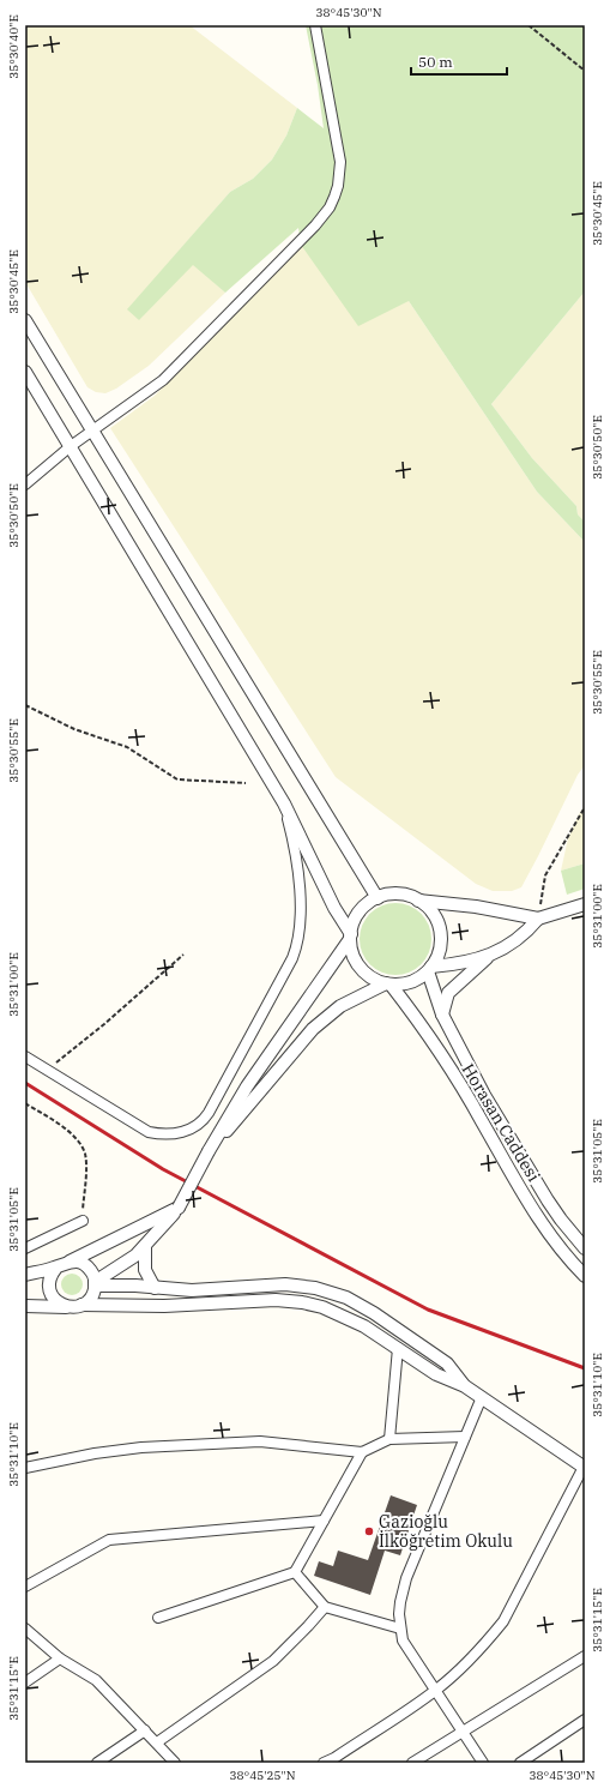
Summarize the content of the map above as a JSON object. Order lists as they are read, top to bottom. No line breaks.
{"streets":{"street":["Horasan Caddesi"]},"places":["Gazioğlu İlköğretim Okulu"],"scale_bar":"50 m","coordinates":["38°45'30\"N","35°30'40\"E","35°30'45\"E","35°30'50\"E","35°30'55\"E","35°31'00\"E","35°31'05\"E","35°31'10\"E","35°31'15\"E","38°45'25\"N"]}
